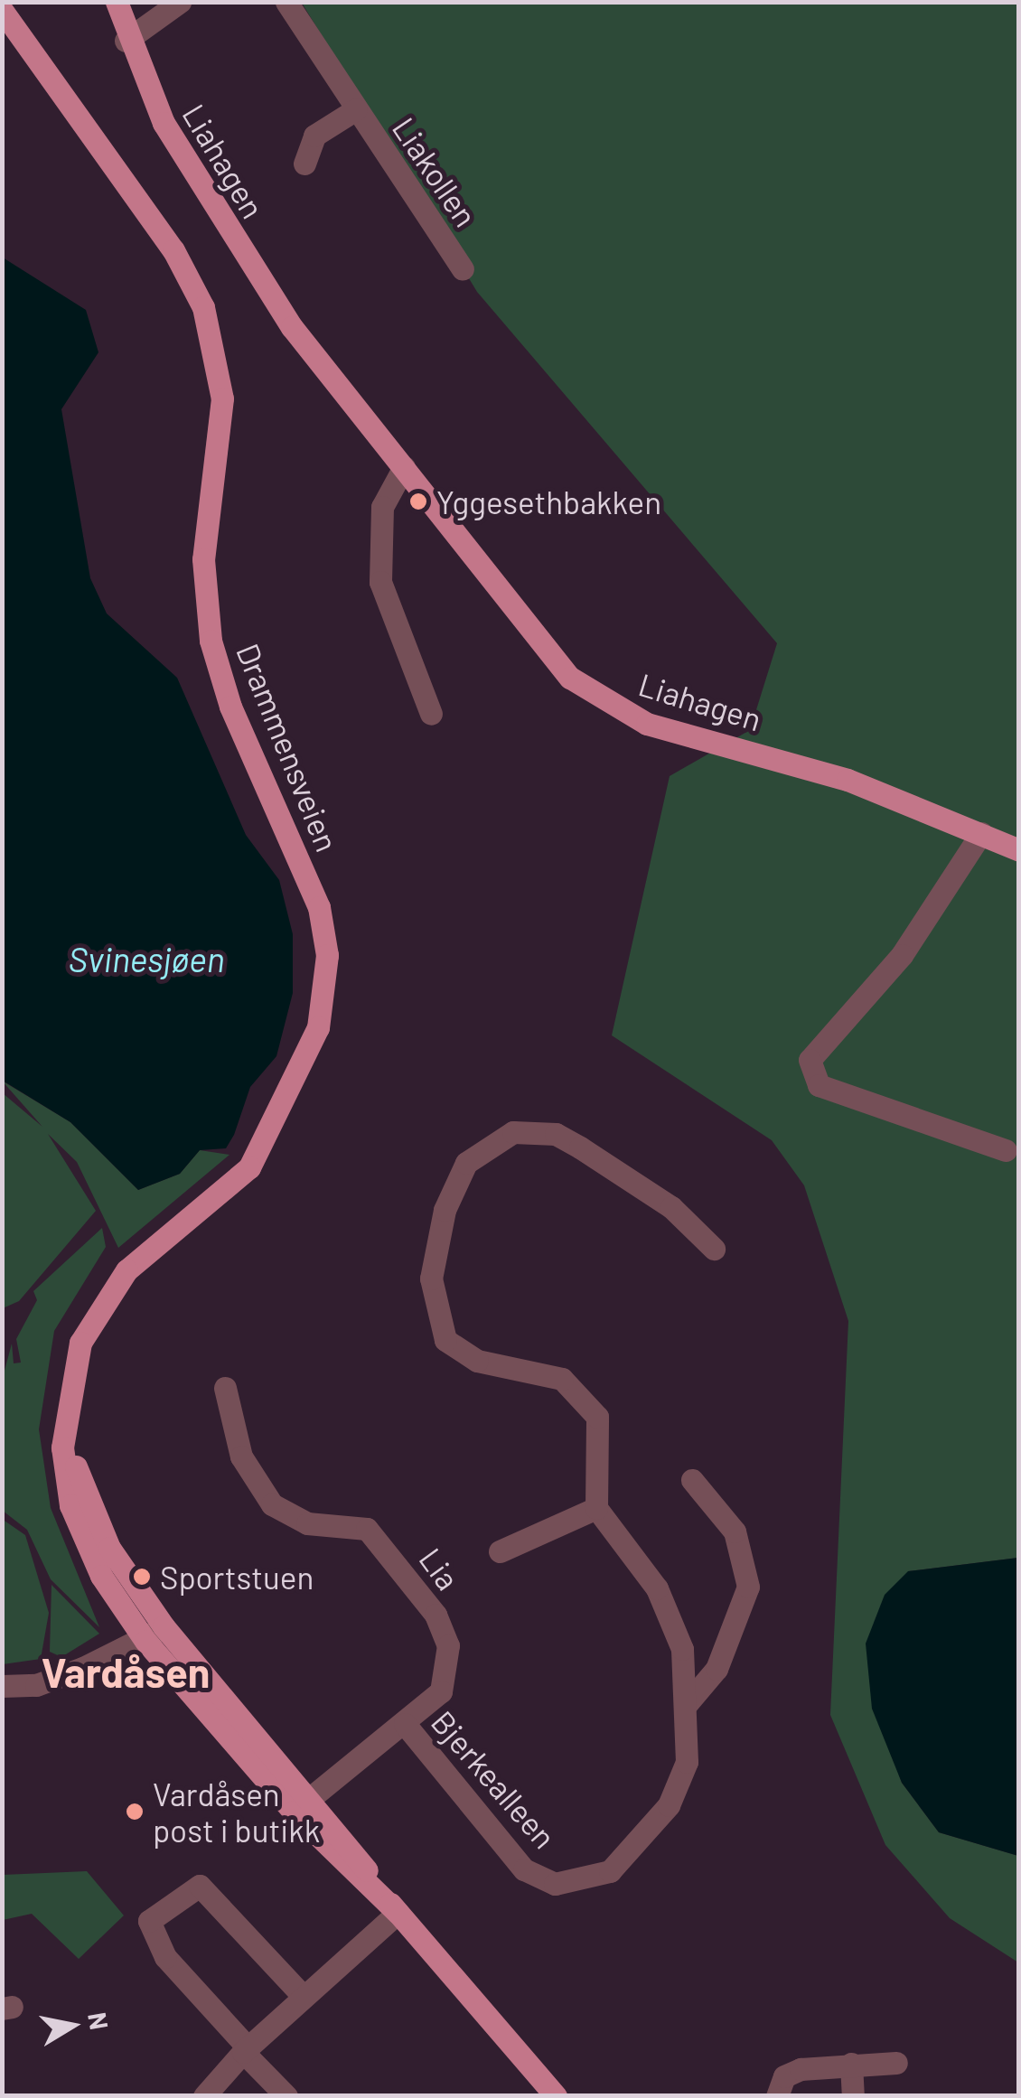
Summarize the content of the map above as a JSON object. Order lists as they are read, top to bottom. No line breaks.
{"streets":{"main road":["Liahagen","Drammensveien"],"street":["Liakollen","Lia","Bjerkealleen"]},"crossings":[["Drammensveien","Lia"],["Lia","Bjerkealleen"]],"districts":["Vardåsen"],"water":["Svinesjøen"],"places":["Yggesethbakken","Sportstuen","Vardåsen post i butikk"],"north":"right"}
